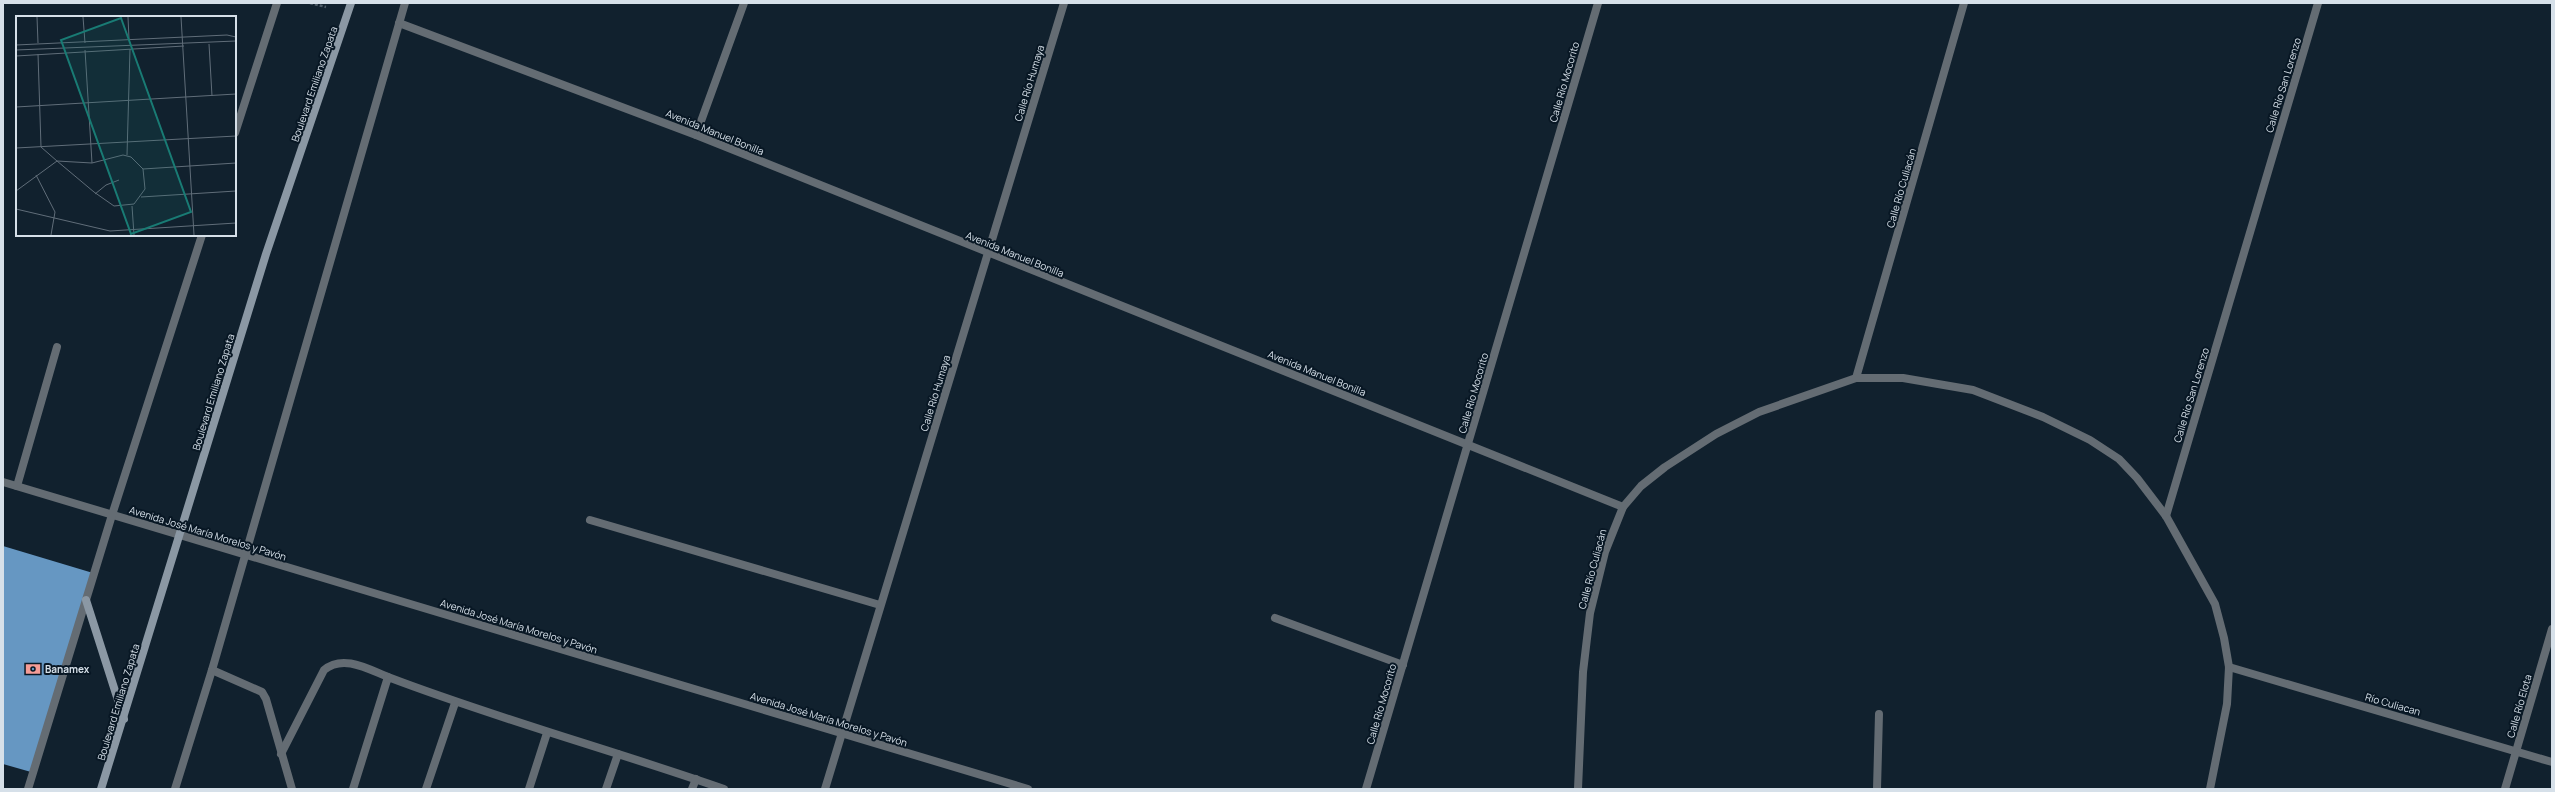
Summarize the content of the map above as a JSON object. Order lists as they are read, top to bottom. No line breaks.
{"streets":{"main road":["Boulevard Emiliano Zapata"],"street":["Calle Río Mocorito","Calle Río Humaya","Calle Río San Lorenzo","Avenida Manuel Bonilla","Calle Río Culiacán","Avenida José María Morelos y Pavón","Río Culiacan","Calle Río Elota"]},"crossings":[["Calle Río Mocorito","Avenida Manuel Bonilla"],["Calle Río Humaya","Avenida Manuel Bonilla"],["Calle Río Humaya","Avenida José María Morelos y Pavón"],["Boulevard Emiliano Zapata","Avenida José María Morelos y Pavón"],["Calle Río San Lorenzo","Calle Río Culiacán"],["Avenida Manuel Bonilla","Calle Río Culiacán"],["Río Culiacan","Calle Río Elota"]],"places":{"bank":["Banamex"]}}
